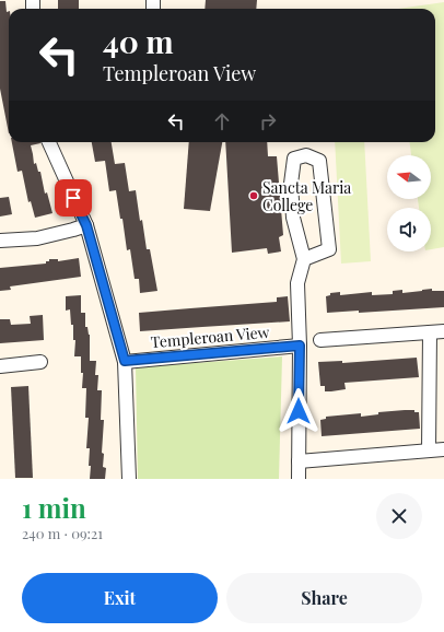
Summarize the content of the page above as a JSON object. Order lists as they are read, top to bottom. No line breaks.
{"streets":{"street":["Templeroan View"]},"places":["Sancta Maria College"],"north":"left","page":{"turn":["40 m","Templeroan View"],"heading":["1 min","240 m · 09:21"],"buttons":["Exit","Share"]}}
